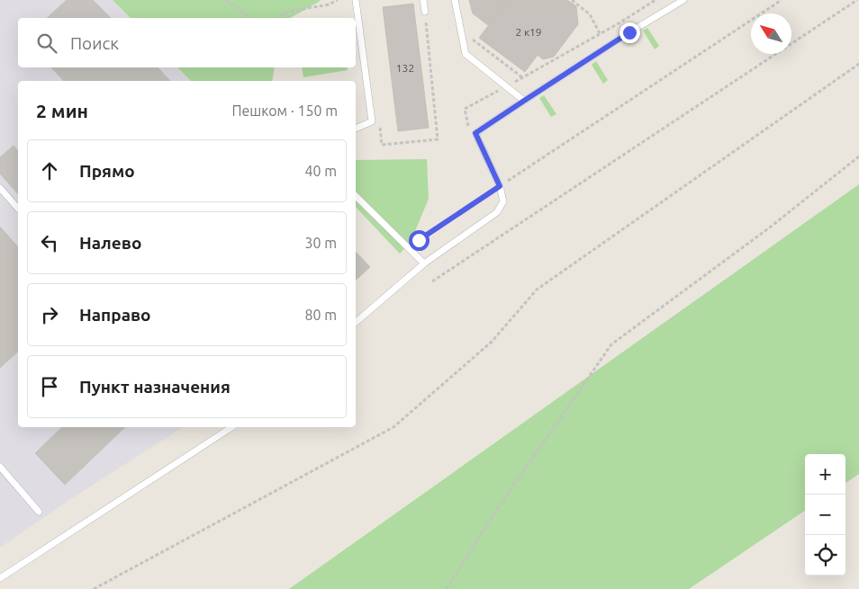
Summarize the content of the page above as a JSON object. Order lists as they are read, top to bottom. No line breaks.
{"house_numbers":["2 к19","132"],"north":"top left","page":{"search":"Поиск","heading":["2 мин","Пешком · 150 m"],"list":[["Прямо","40 m"],["Налево","30 m"],["Направо","80 m"],"Пункт назначения"],"map_buttons":["+","−"]}}
